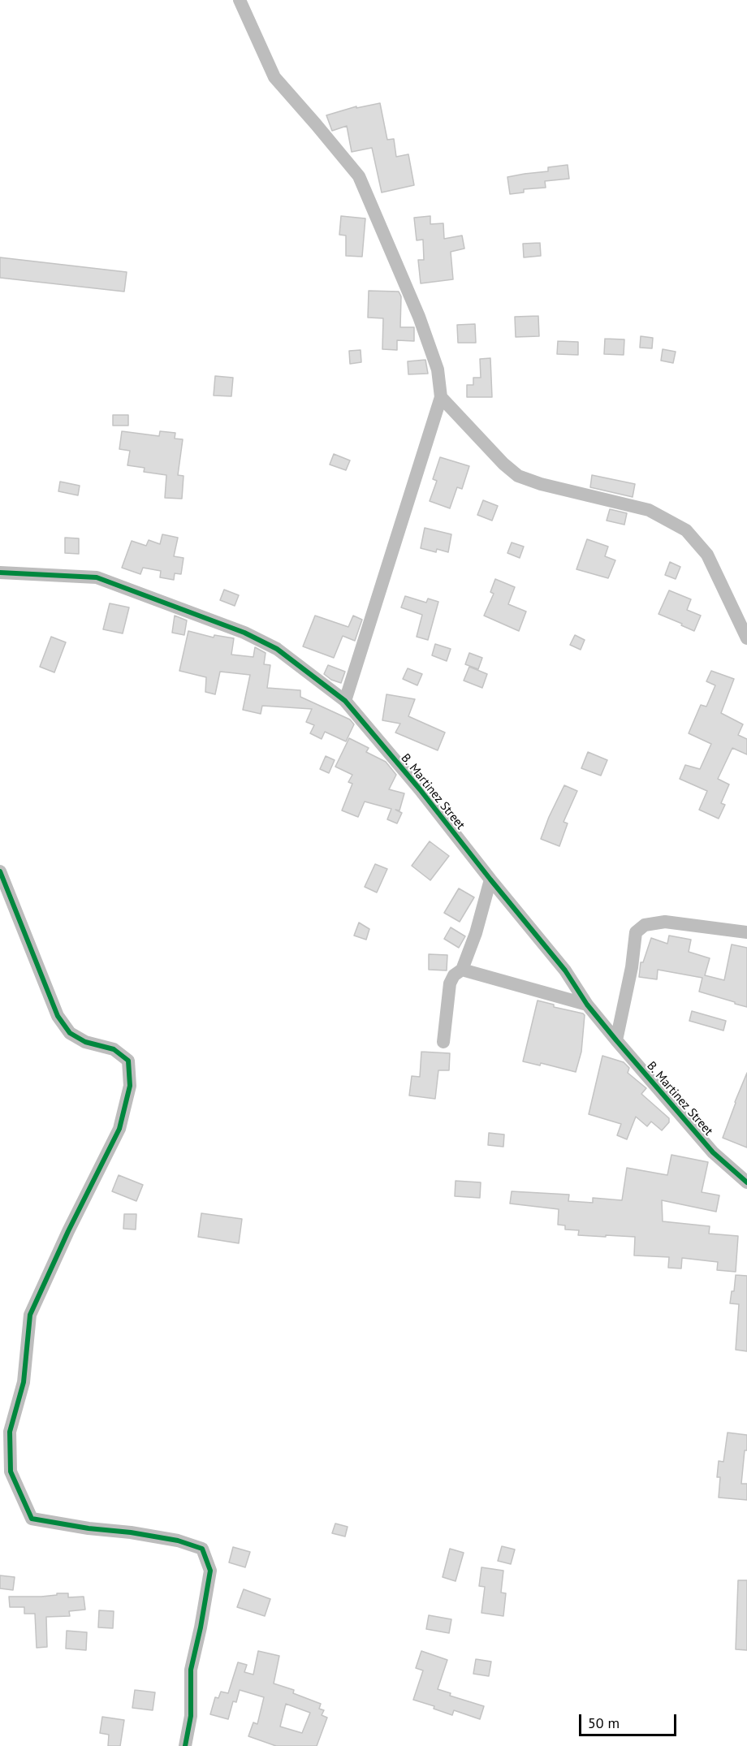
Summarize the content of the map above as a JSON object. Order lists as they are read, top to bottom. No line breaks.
{"streets":{"street":["B. Martinez Street"]},"scale_bar":"50 m"}
